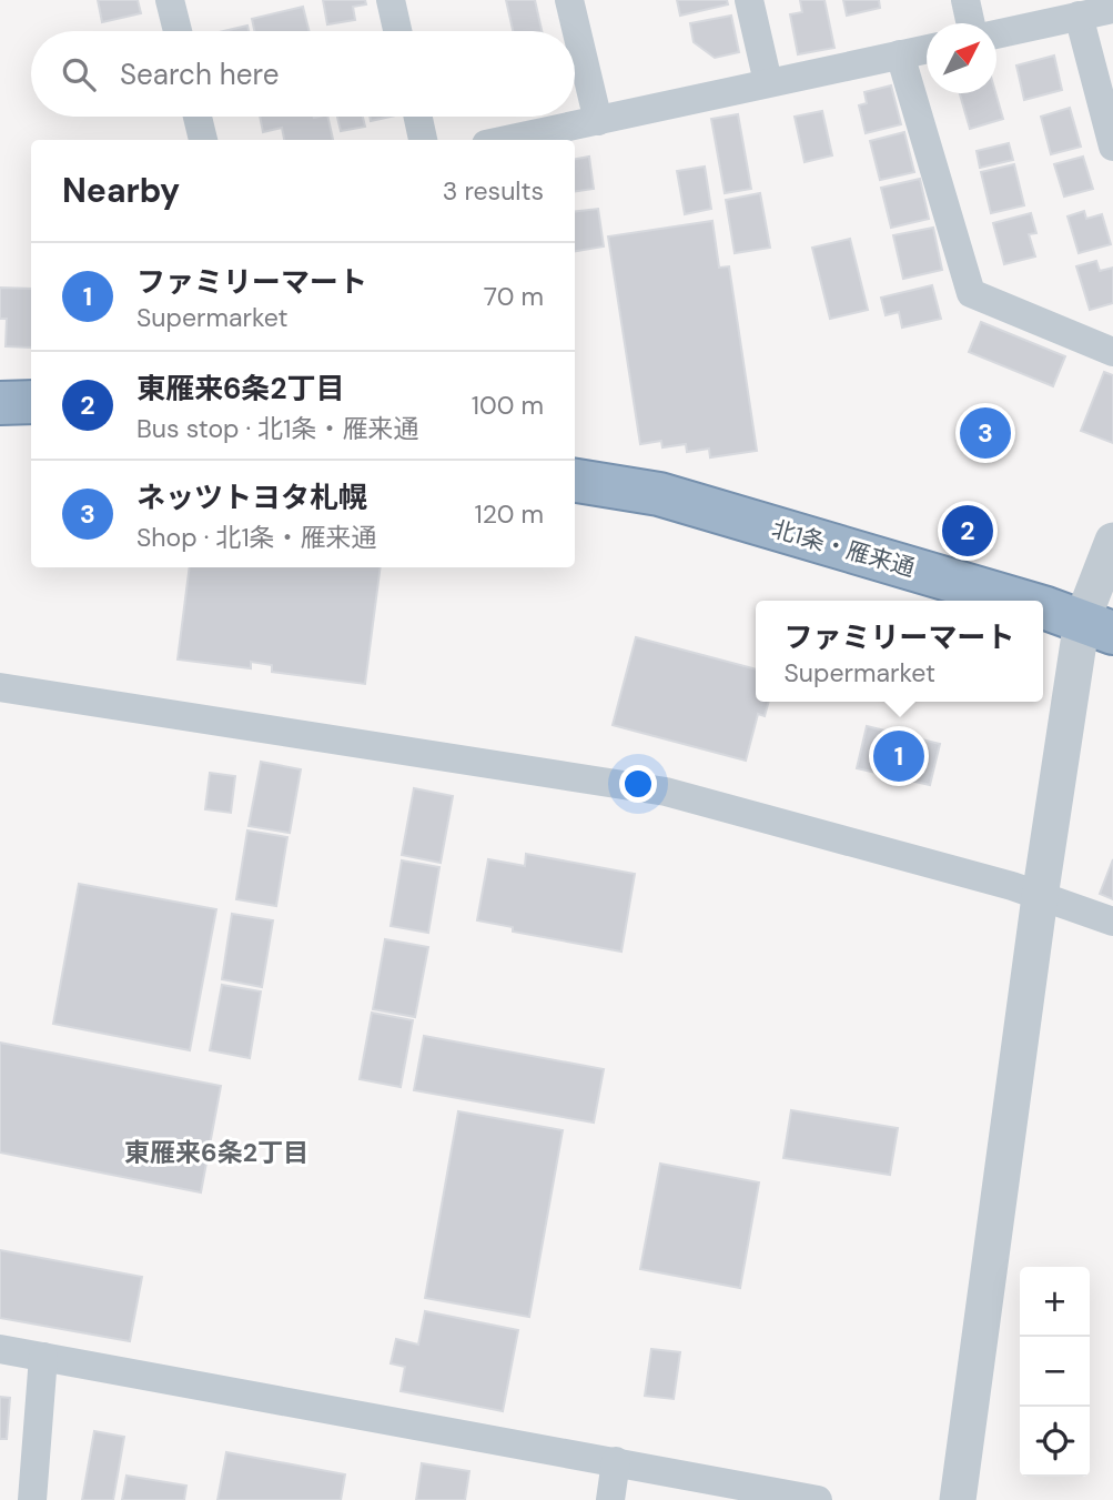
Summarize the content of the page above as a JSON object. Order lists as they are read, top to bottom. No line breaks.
{"streets":{"highway":["北1条・雁来通"]},"districts":["東雁来6条2丁目"],"north":"top right","page":{"search":"Search here","heading":["Nearby","3 results"],"list":[{"mark":"1","name":"ファミリーマート","note":"Supermarket","value":"70 m"},{"mark":"2","name":"東雁来6条2丁目","note":"Bus stop · 北1条・雁来通","value":"100 m"},{"mark":"3","name":"ネッツトヨタ札幌","note":"Shop · 北1条・雁来通","value":"120 m"}],"pins":["3","2","1"],"popup":["ファミリーマート","Supermarket"],"map_buttons":["+","−"]}}
